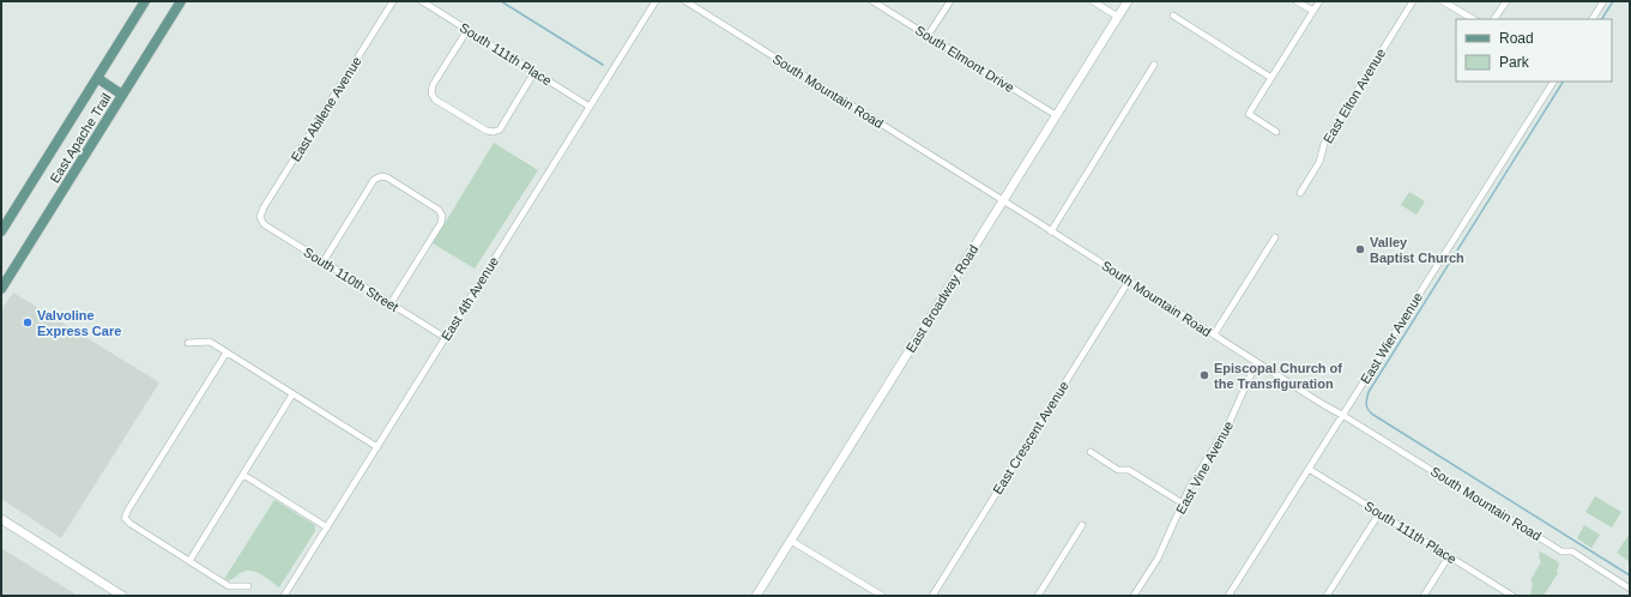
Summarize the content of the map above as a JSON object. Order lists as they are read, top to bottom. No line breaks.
{"streets":{"main road":["East Apache Trail","East Broadway Road"],"street":["South 111th Place","South Elmont Drive","South Mountain Road","East Elton Avenue","East Abilene Avenue","South 110th Street","East 4th Avenue","East Wier Avenue","East Crescent Avenue","East Vine Avenue"]},"crossings":[["South 111th Place","East 4th Avenue"],["South 111th Place","East Wier Avenue"],["South Elmont Drive","East Broadway Road"],["South Mountain Road","East Broadway Road"],["South Mountain Road","East Wier Avenue"],["South Mountain Road","East Crescent Avenue"],["South Mountain Road","East Vine Avenue"],["East Abilene Avenue","South 110th Street"],["South 110th Street","East 4th Avenue"]],"places":["Valley Baptist Church","Valvoline Express Care","Episcopal Church of the Transfiguration"],"legend":["Road","Park"]}
